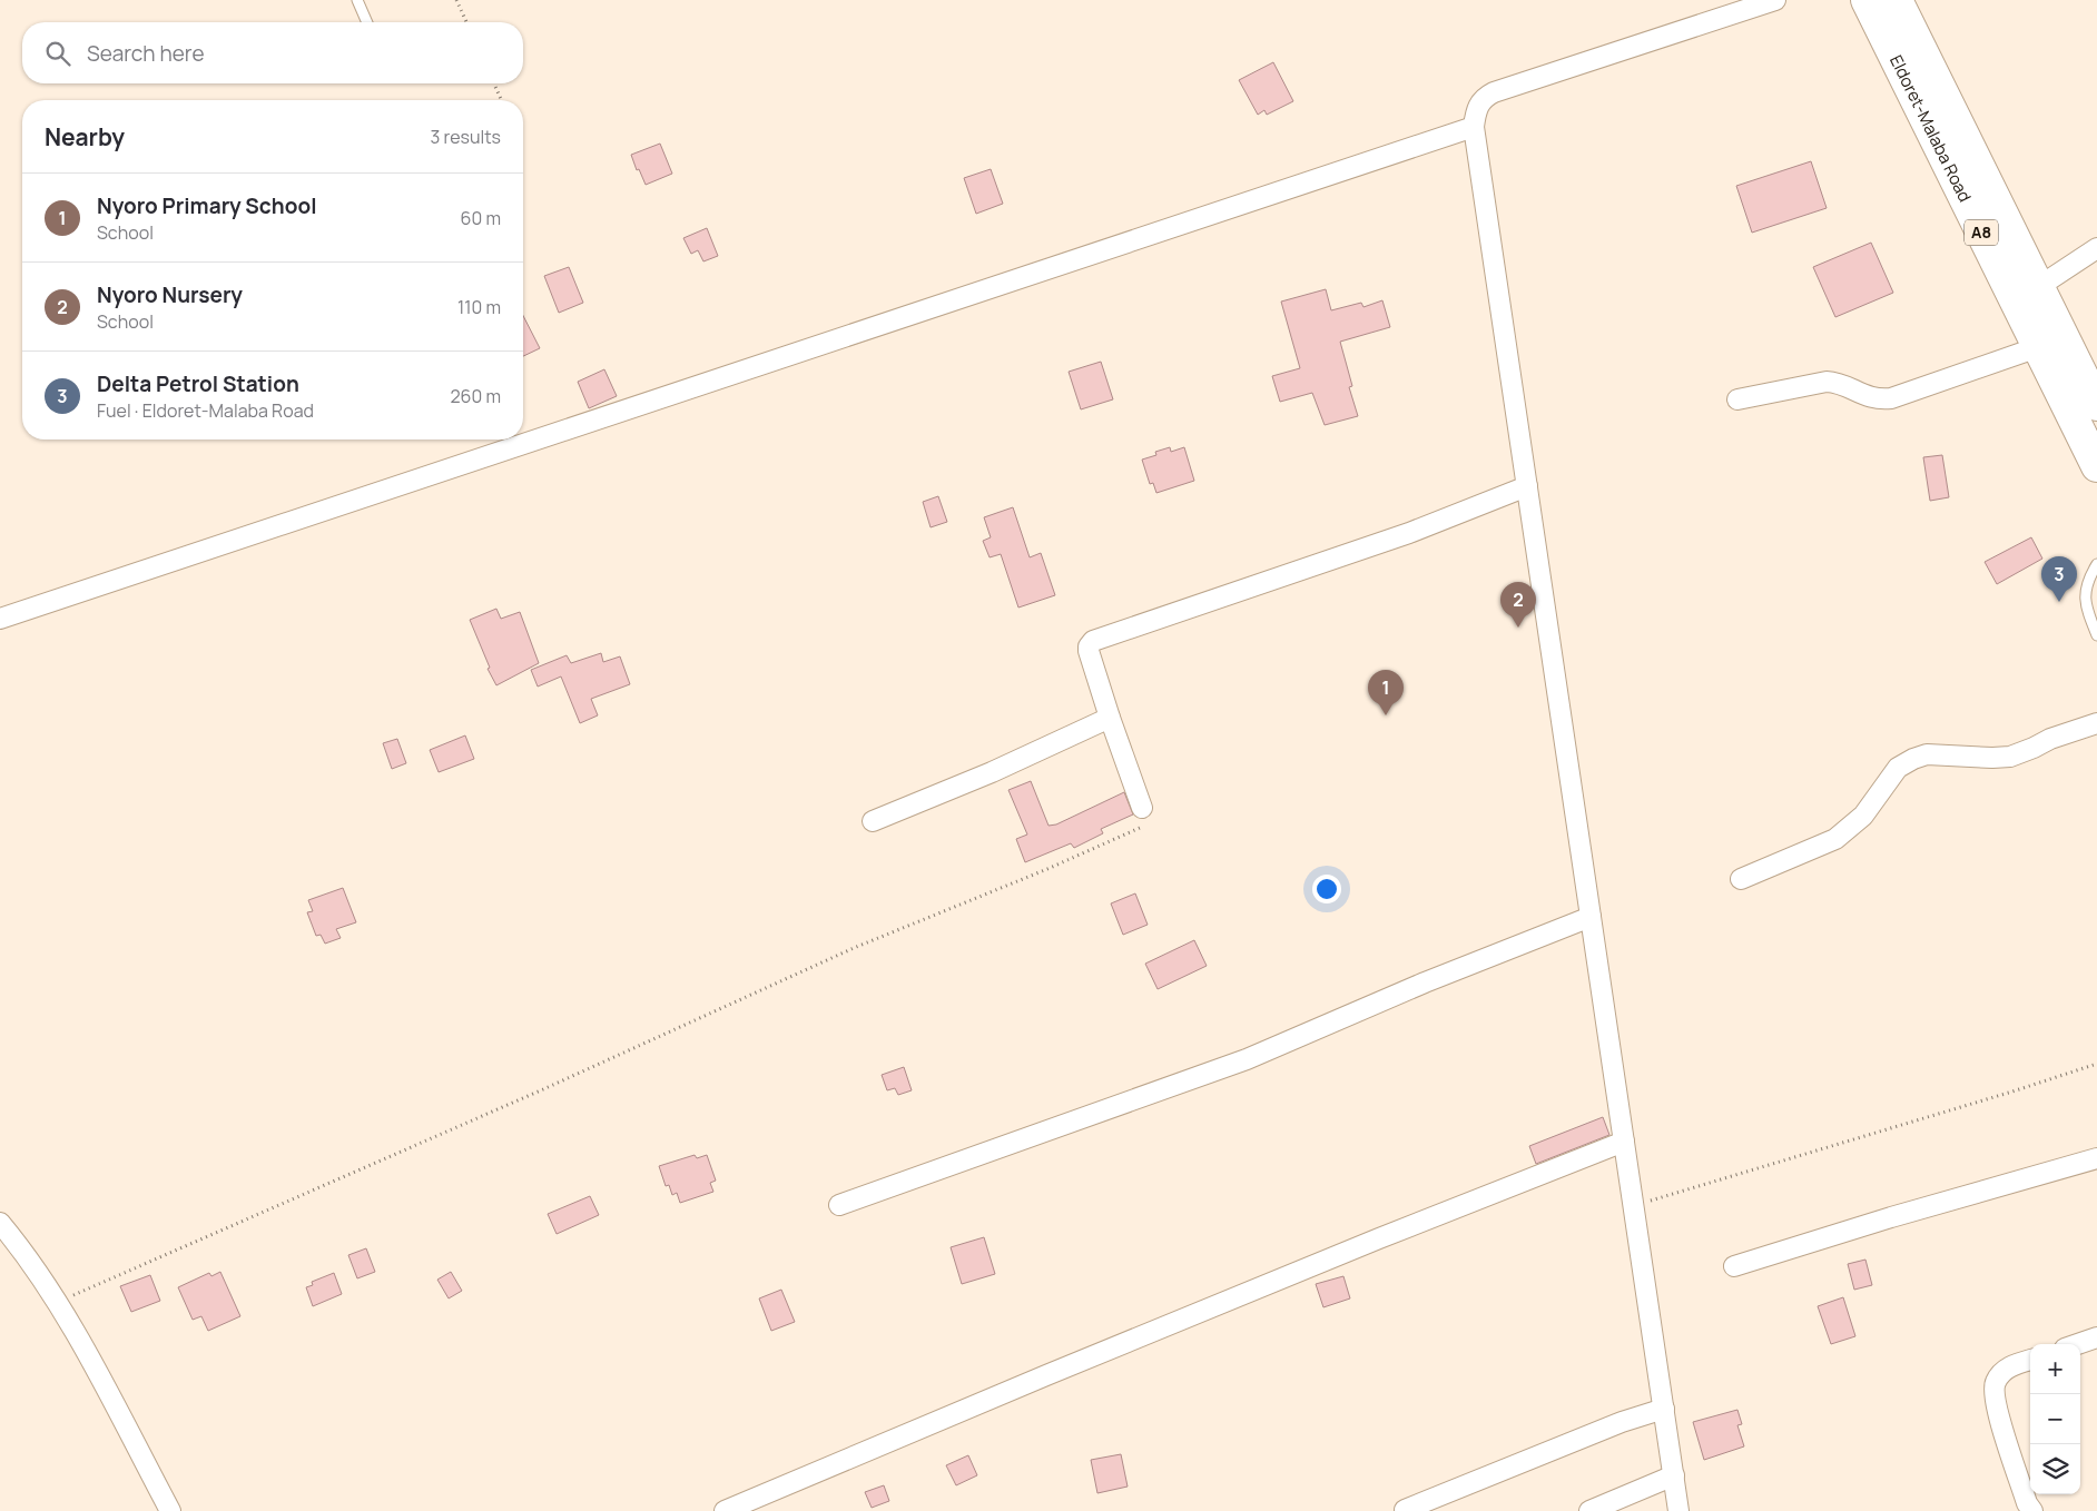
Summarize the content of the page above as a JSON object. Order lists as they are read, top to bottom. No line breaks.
{"streets":{"highway":["Eldoret-Malaba Road","A8"]},"page":{"search":"Search here","heading":["Nearby","3 results"],"list":[{"mark":"1","name":"Nyoro Primary School","note":"School","value":"60 m"},{"mark":"2","name":"Nyoro Nursery","note":"School","value":"110 m"},{"mark":"3","name":"Delta Petrol Station","note":"Fuel · Eldoret-Malaba Road","value":"260 m"}],"pins":["3","2","1"],"map_buttons":["+","−"]}}
